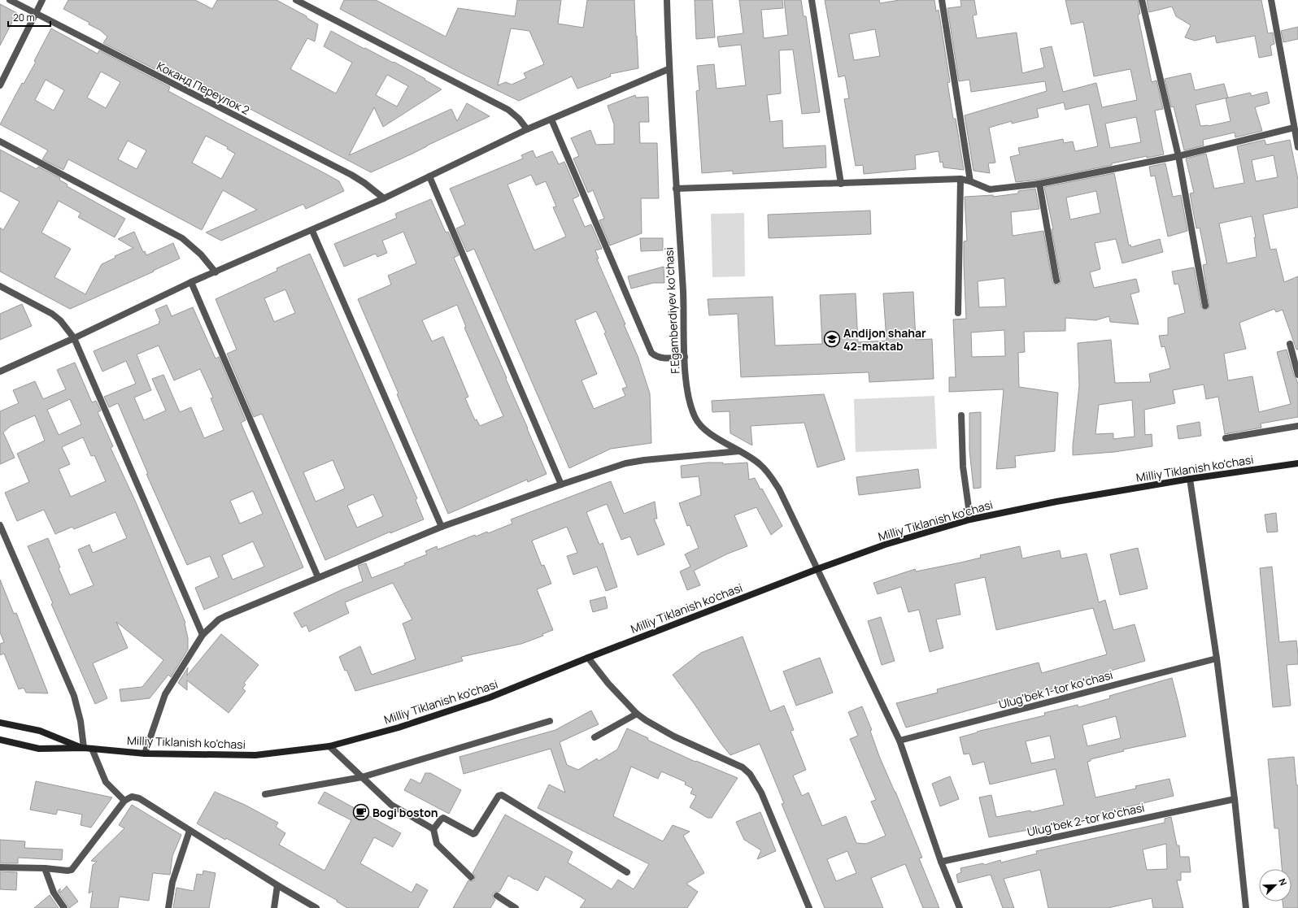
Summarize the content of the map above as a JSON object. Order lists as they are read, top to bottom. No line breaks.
{"streets":{"main road":["Milliy Tiklanish ko'chasi"],"street":["Коканд Πереулок 2","F.Egamberdiyev kо‘chasi","Ulug‘bek 1-tor koʻchasi","Ulug‘bek 2-tor koʻchasi"]},"crossings":[["F.Egamberdiyev kо‘chasi","Milliy Tiklanish ko'chasi"],["F.Egamberdiyev kо‘chasi","Ulug‘bek 1-tor koʻchasi"],["F.Egamberdiyev kо‘chasi","Ulug‘bek 2-tor koʻchasi"]],"places":{"school or university":["Andijon shahar 42-maktab"],"cafe":["Bogi boston"]},"scale_bar":"20 m","north":"top right"}
